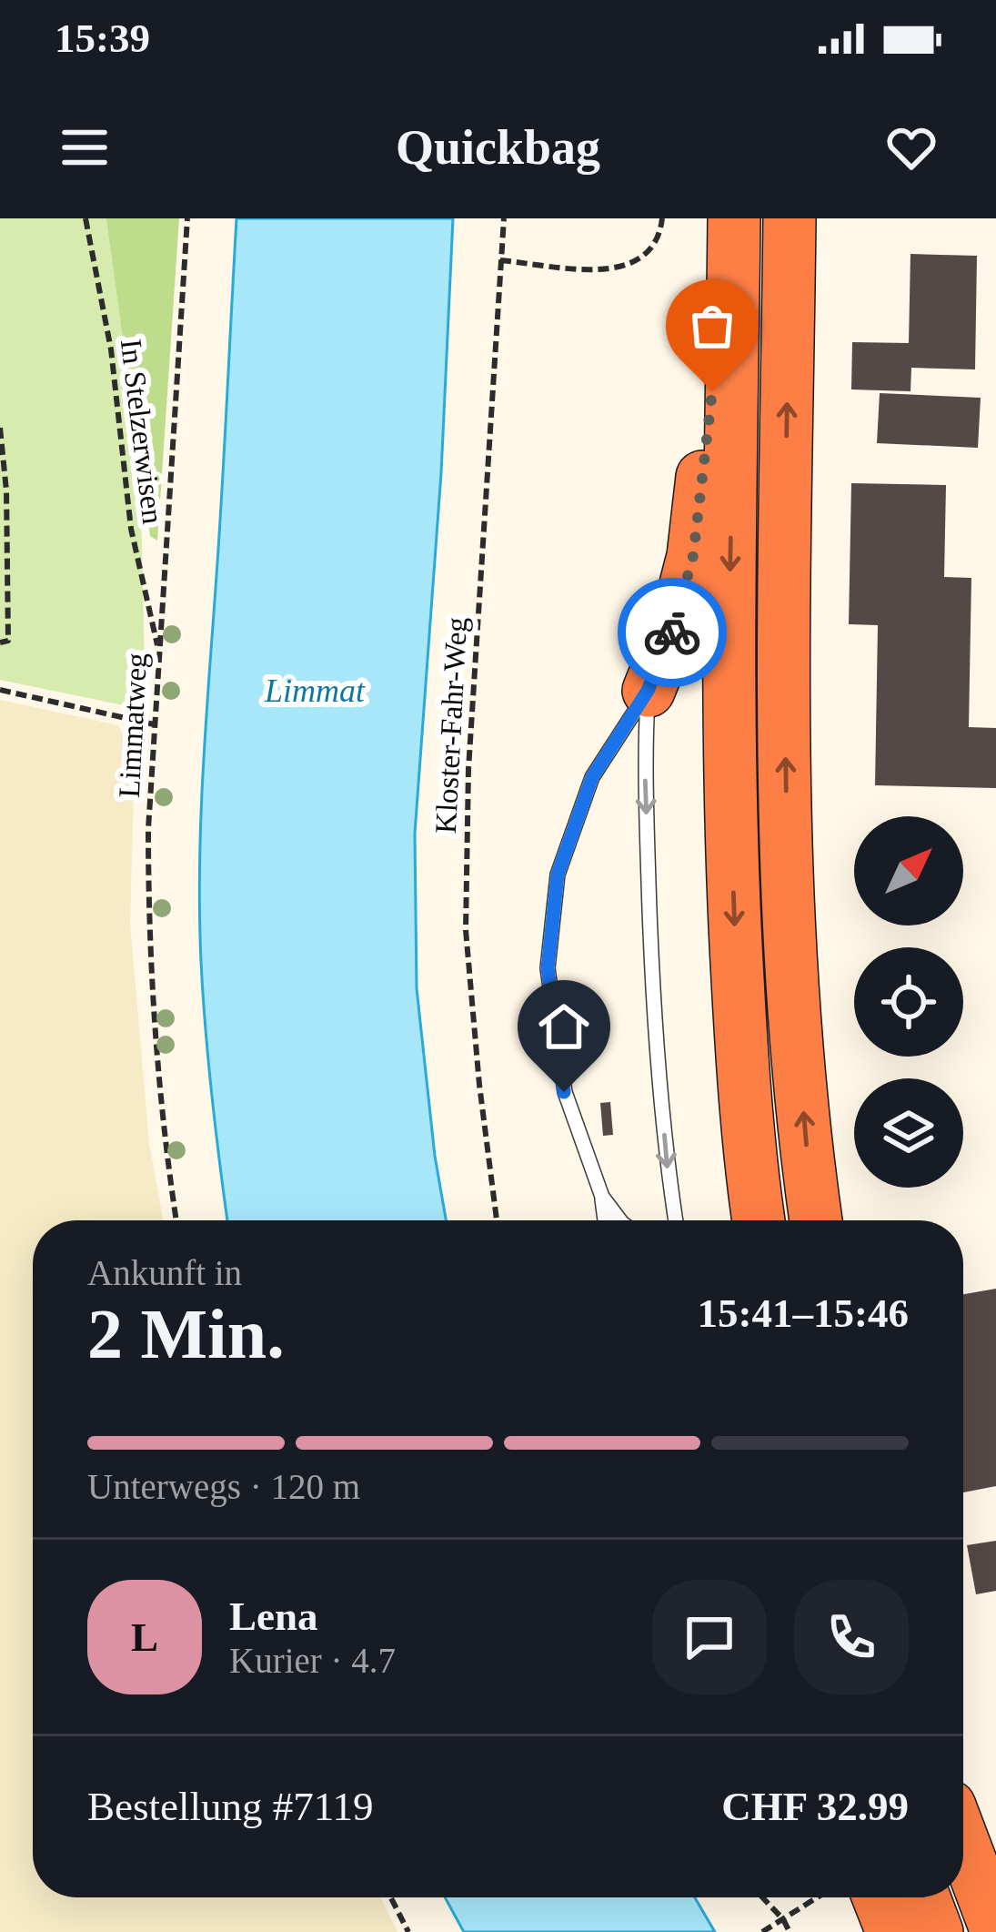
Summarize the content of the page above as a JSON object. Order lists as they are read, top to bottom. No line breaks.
{"streets":{"path":["In Stelzerwisen","Limmatweg","Kloster-Fahr-Weg"]},"crossings":[["In Stelzerwisen","Limmatweg"]],"water":["Limmat"],"north":"top right","page":{"status":"15:39","header":"Quickbag","heading":["2 Min.","Ankunft in","15:41–15:46"],"panel":["Lena","Kurier · 4.7","Bestellung #7119","CHF 32.99"],"bar":"Unterwegs · 120 m","round":"L"}}
